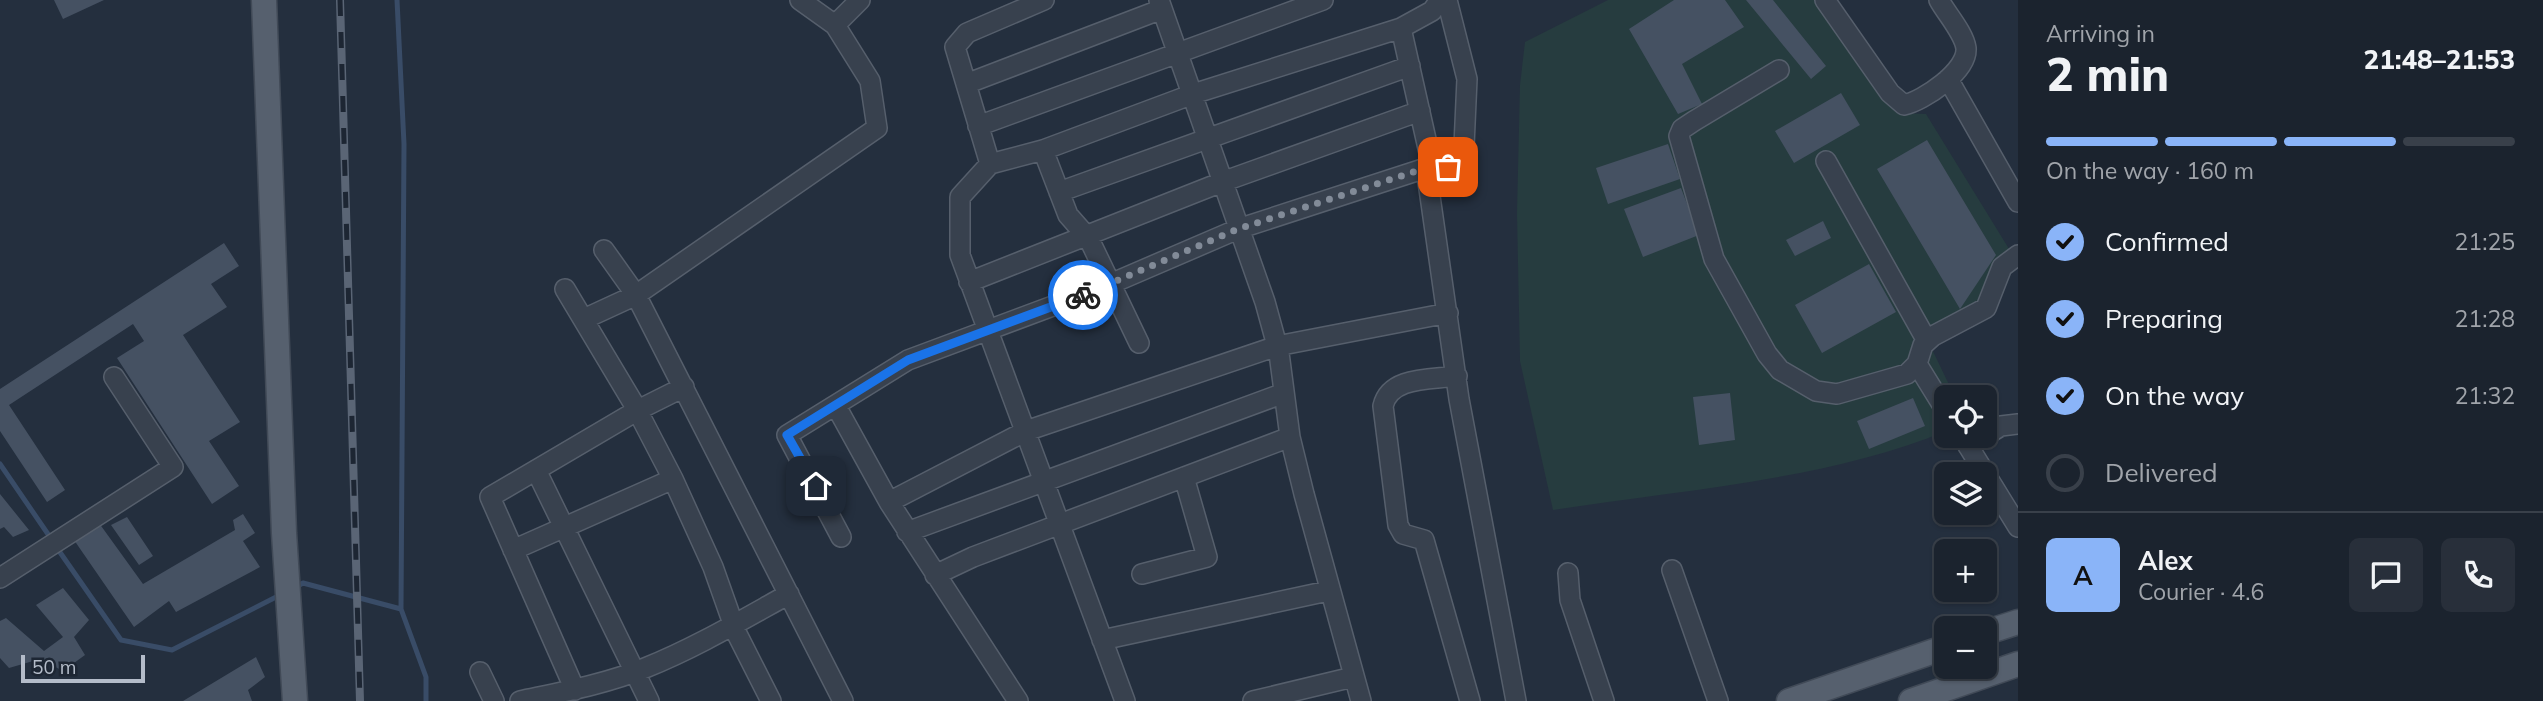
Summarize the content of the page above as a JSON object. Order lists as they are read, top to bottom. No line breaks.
{"scale_bar":"50 m","page":{"heading":["2 min","Arriving in","21:48–21:53"],"panel":["Alex","Courier · 4.6"],"bar":"On the way · 160 m","list":[["Confirmed","21:25"],["Preparing","21:28"],["On the way","21:32"],"Delivered"],"map_buttons":["+","−"],"round":"A","scale":"50 m"}}
